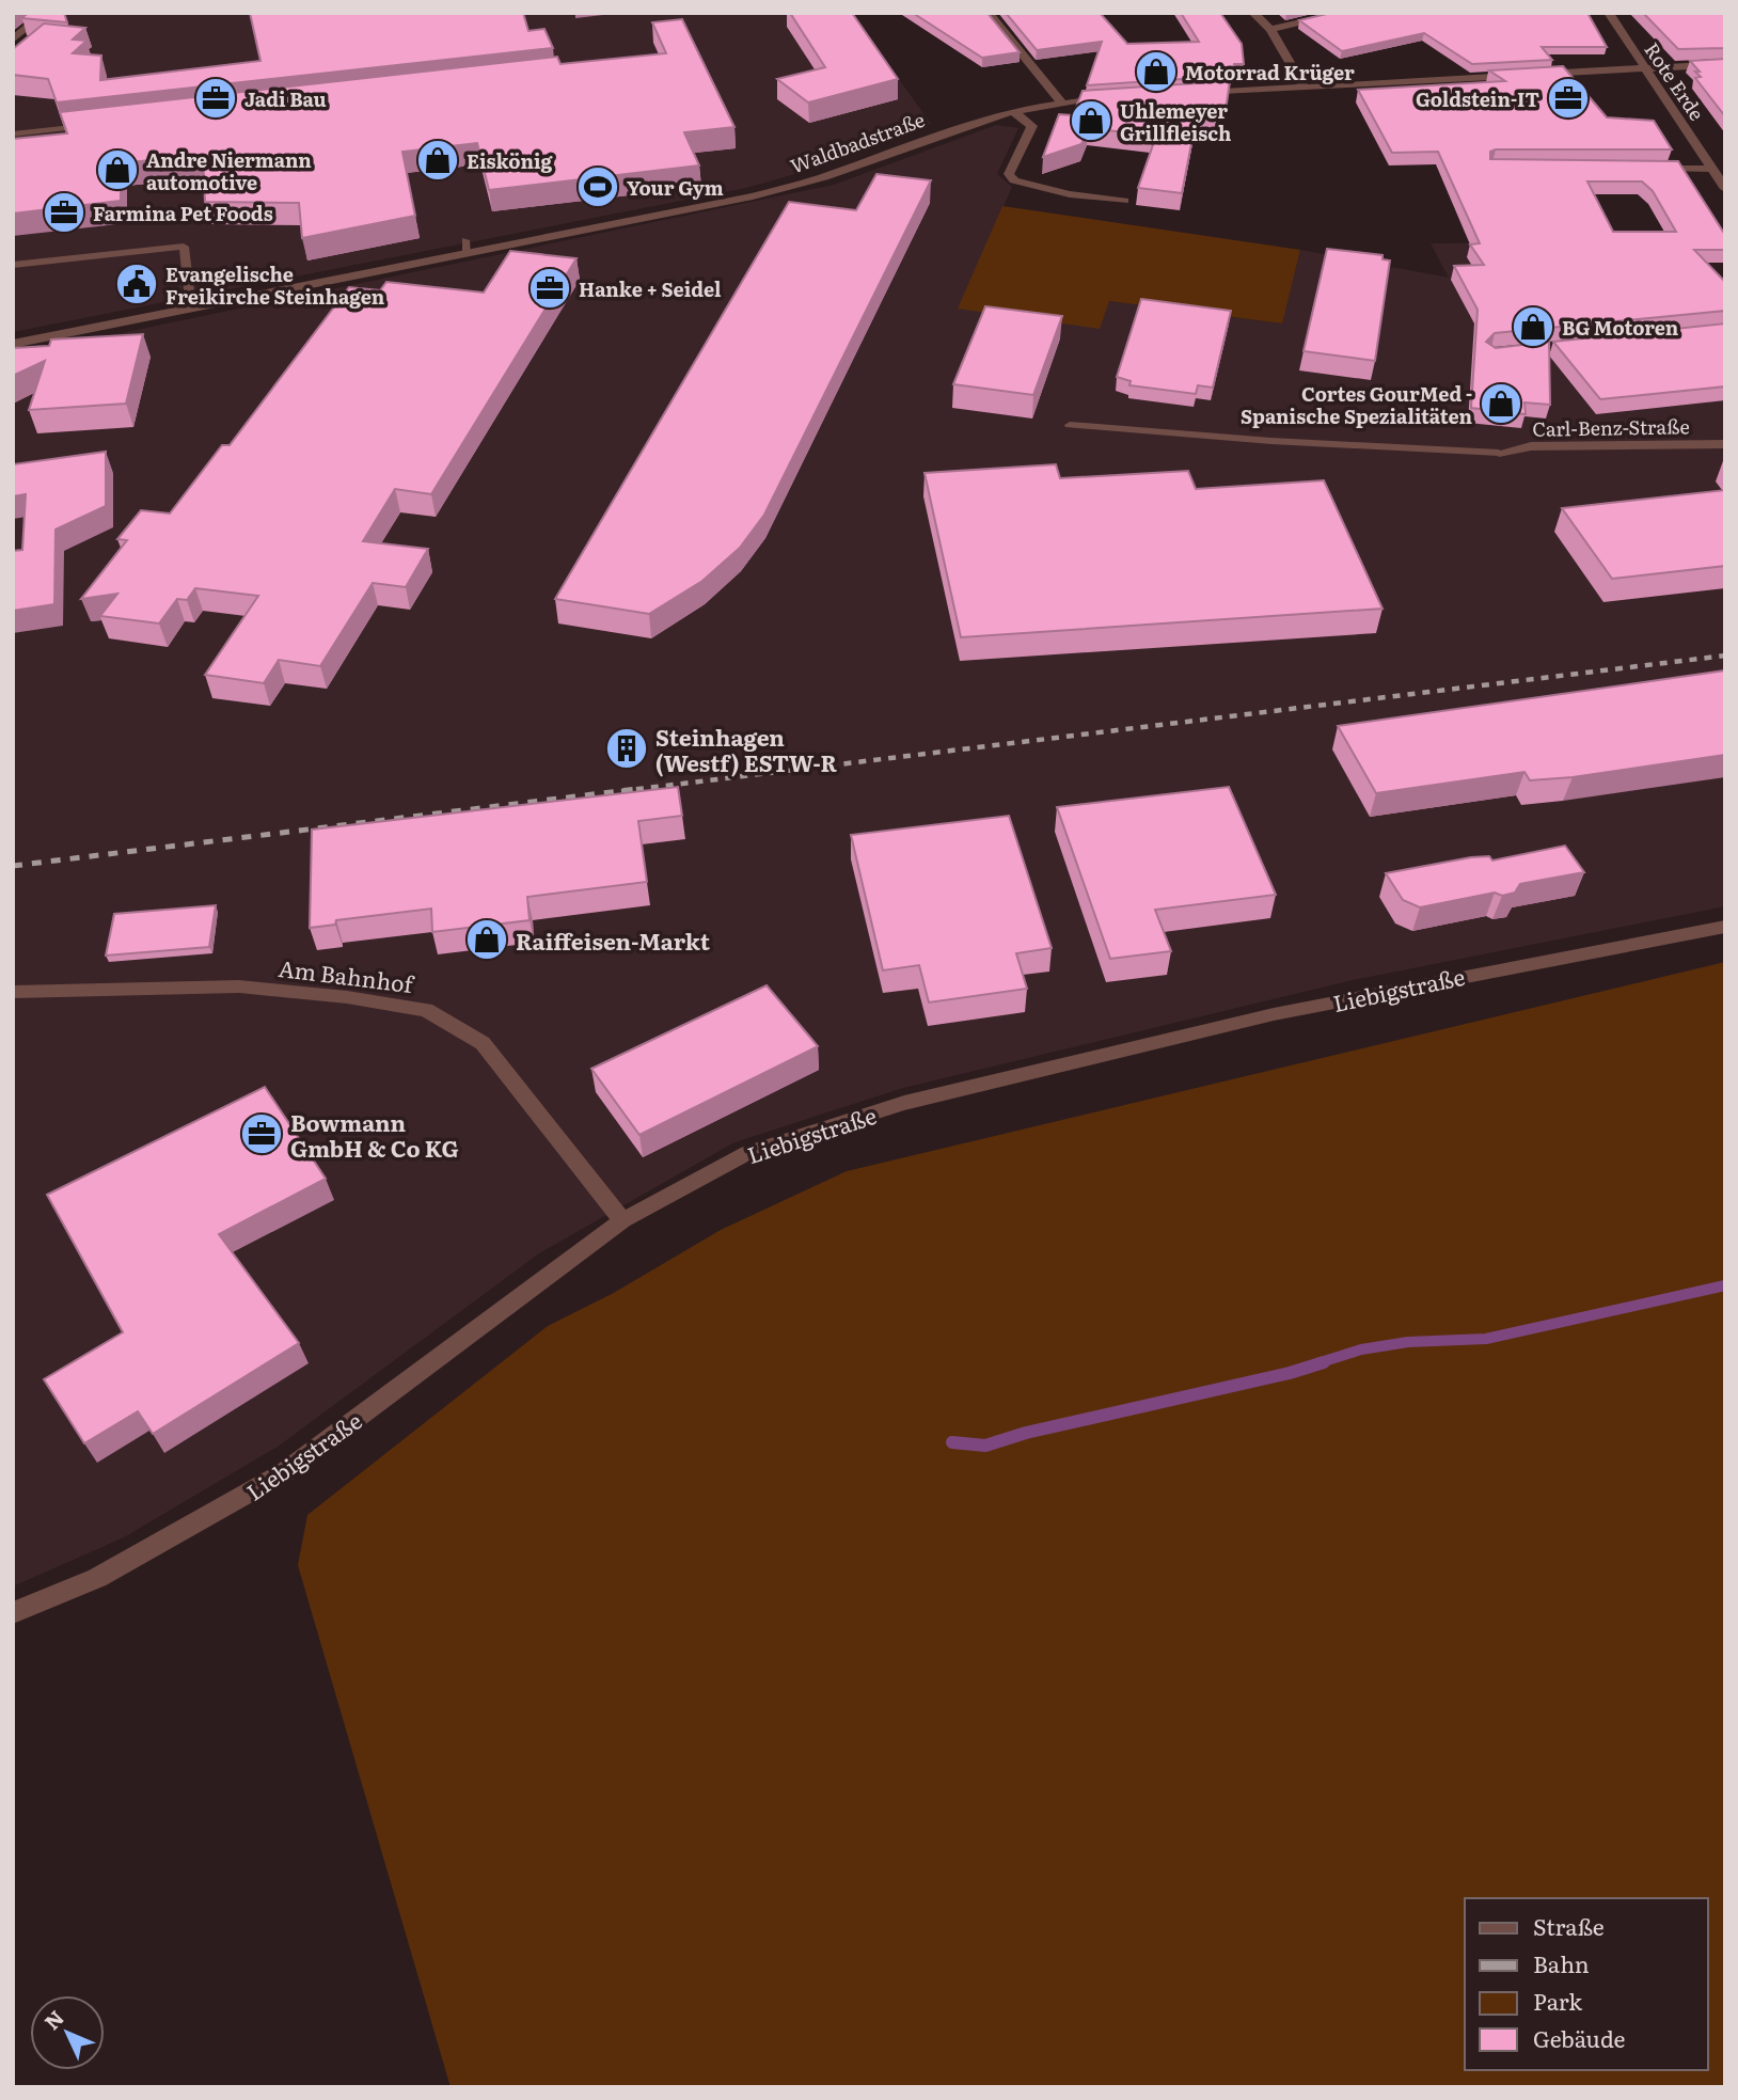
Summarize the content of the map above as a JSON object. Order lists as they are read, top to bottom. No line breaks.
{"streets":{"street":["Rote Erde","Waldbadstraße","Carl-Benz-Straße","Am Bahnhof","Liebigstraße"]},"crossings":[["Am Bahnhof","Liebigstraße"]],"places":{"shop":["Motorrad Krüger","Uhlemeyer Grillfleisch","Eiskönig","Andre Niermann automotive","BG Motoren","Cortes GourMed - Spanische Spezialitäten","Raiffeisen-Markt"],"office":["Jadi Bau","Goldstein-IT","Farmina Pet Foods","Hanke + Seidel","Bowmann GmbH & Co KG"],"sports":["Your Gym"],"public building":["Evangelische Freikirche Steinhagen"],"building":["Steinhagen (Westf) ESTW-R"]},"legend":["Straße","Bahn","Park","Gebäude"],"north":"top left"}
